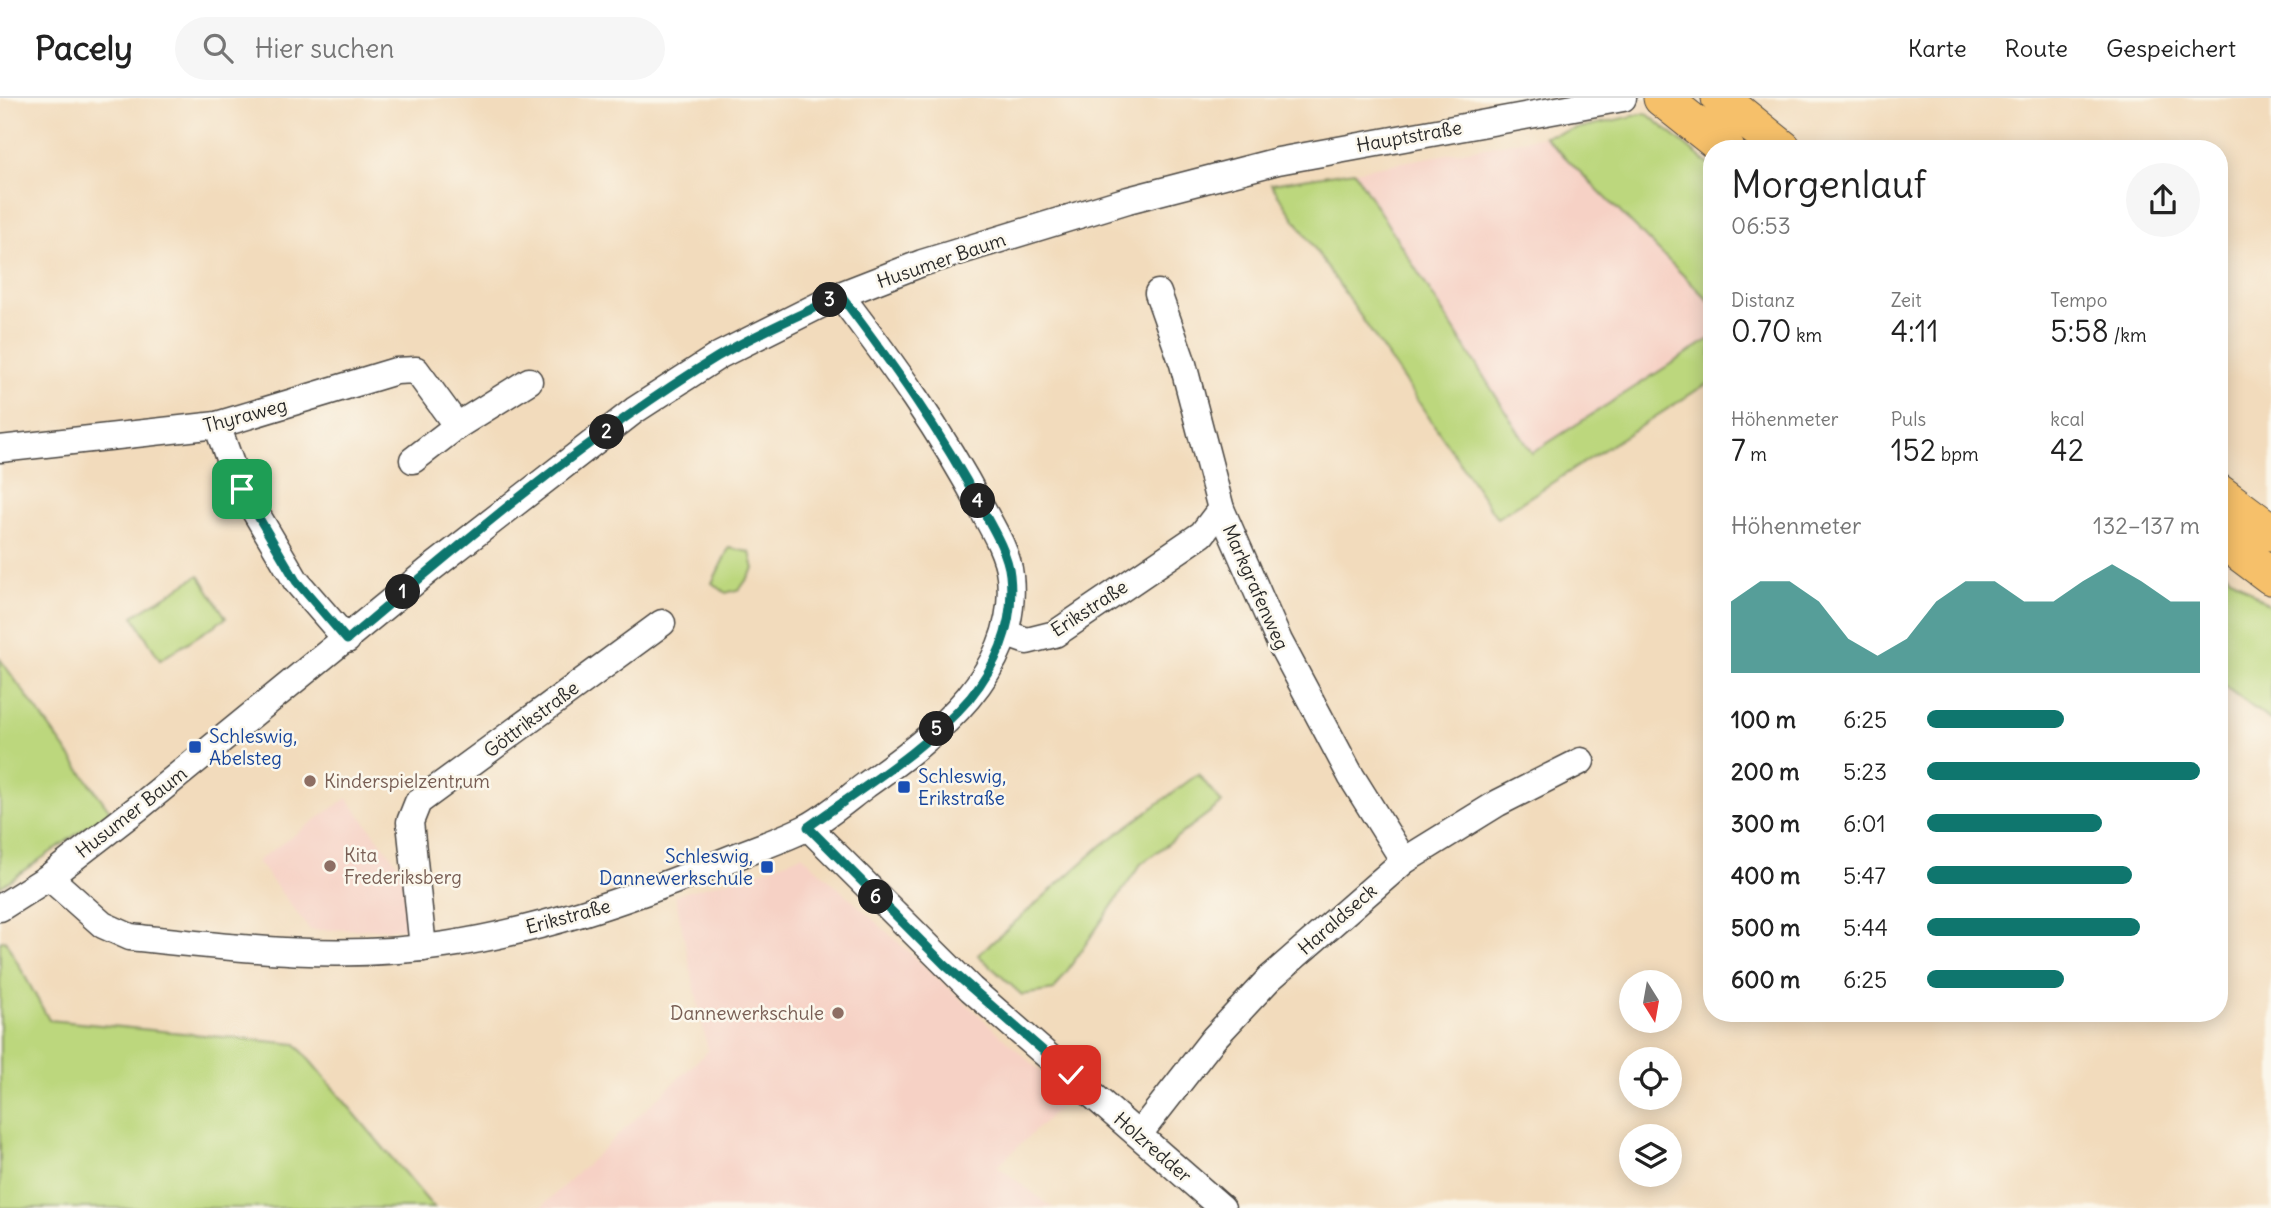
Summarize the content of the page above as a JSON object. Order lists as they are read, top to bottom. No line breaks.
{"streets":{"street":["Hauptstraße","Husumer Baum","Thyraweg","Markgrafenweg","Erikstraße","Göttrikstraße","Haraldseck","Holzredder"]},"crossings":[["Hauptstraße","Husumer Baum"],["Husumer Baum","Erikstraße"],["Markgrafenweg","Erikstraße"],["Markgrafenweg","Haraldseck"],["Erikstraße","Göttrikstraße"],["Erikstraße","Holzredder"],["Haraldseck","Holzredder"]],"places":{"transit":["Schleswig, Abelsteg","Schleswig, Erikstraße","Schleswig, Dannewerkschule"],"other":["Kinderspielzentrum","Kita Frederiksberg","Dannewerkschule"]},"north":"bottom","page":{"header":"Pacely","search":"Hier suchen","nav":["Karte","Route","Gespeichert"],"heading":["Morgenlauf","06:53"],"stats":[["Distanz","0.70 km"],["Zeit","4:11"],["Tempo","5:58 /km"],["Höhenmeter","7 m"],["Puls","152 bpm"],["kcal","42"]],"pins":["3","2","4","1","5","6"],"chart":["Höhenmeter","132–137 m"],"list":[{"name":"100 m","note":"6:25"},{"name":"200 m","note":"5:23"},{"name":"300 m","note":"6:01"},{"name":"400 m","note":"5:47"},{"name":"500 m","note":"5:44"},{"name":"600 m","note":"6:25"}]}}
